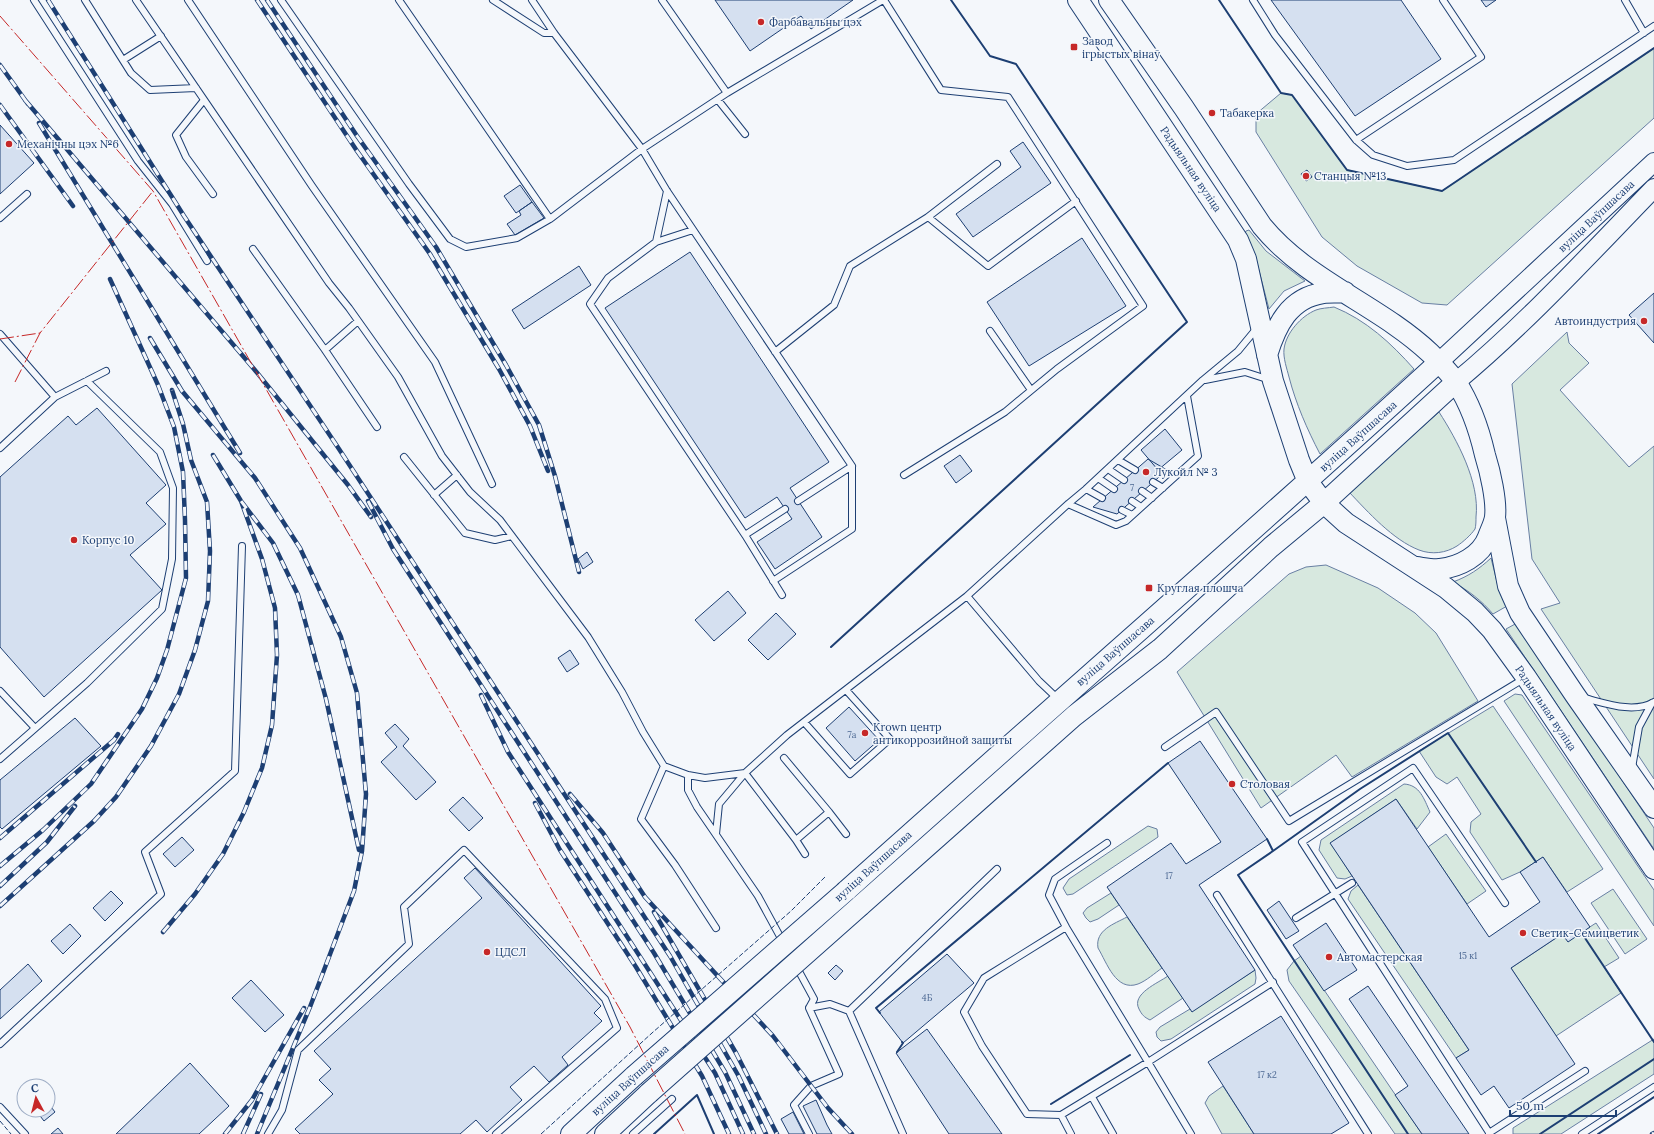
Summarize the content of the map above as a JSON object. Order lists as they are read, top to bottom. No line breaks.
{"streets":{"main road":["Радыяльная вуліца","вуліца Ваўпшасава"]},"crossings":[["Радыяльная вуліца","вуліца Ваўпшасава"]],"places":{"other":["Фарбавальны цэх","Табакерка","Механічны цэх №6","Станцыя №13","Автоиндустрия","Лукойл № 3","Корпус 10","Krown центр антикоррозийной защиты","Столовая","Светик-Семицветик","ЦДСЛ","Автомастерская"],"transit":["Завод ігрыстых вінаў","Круглая плошча"]},"house_numbers":["7","7а","17","15 к1","4Б","17 к2"],"scale_bar":"50 m","north":"top"}
